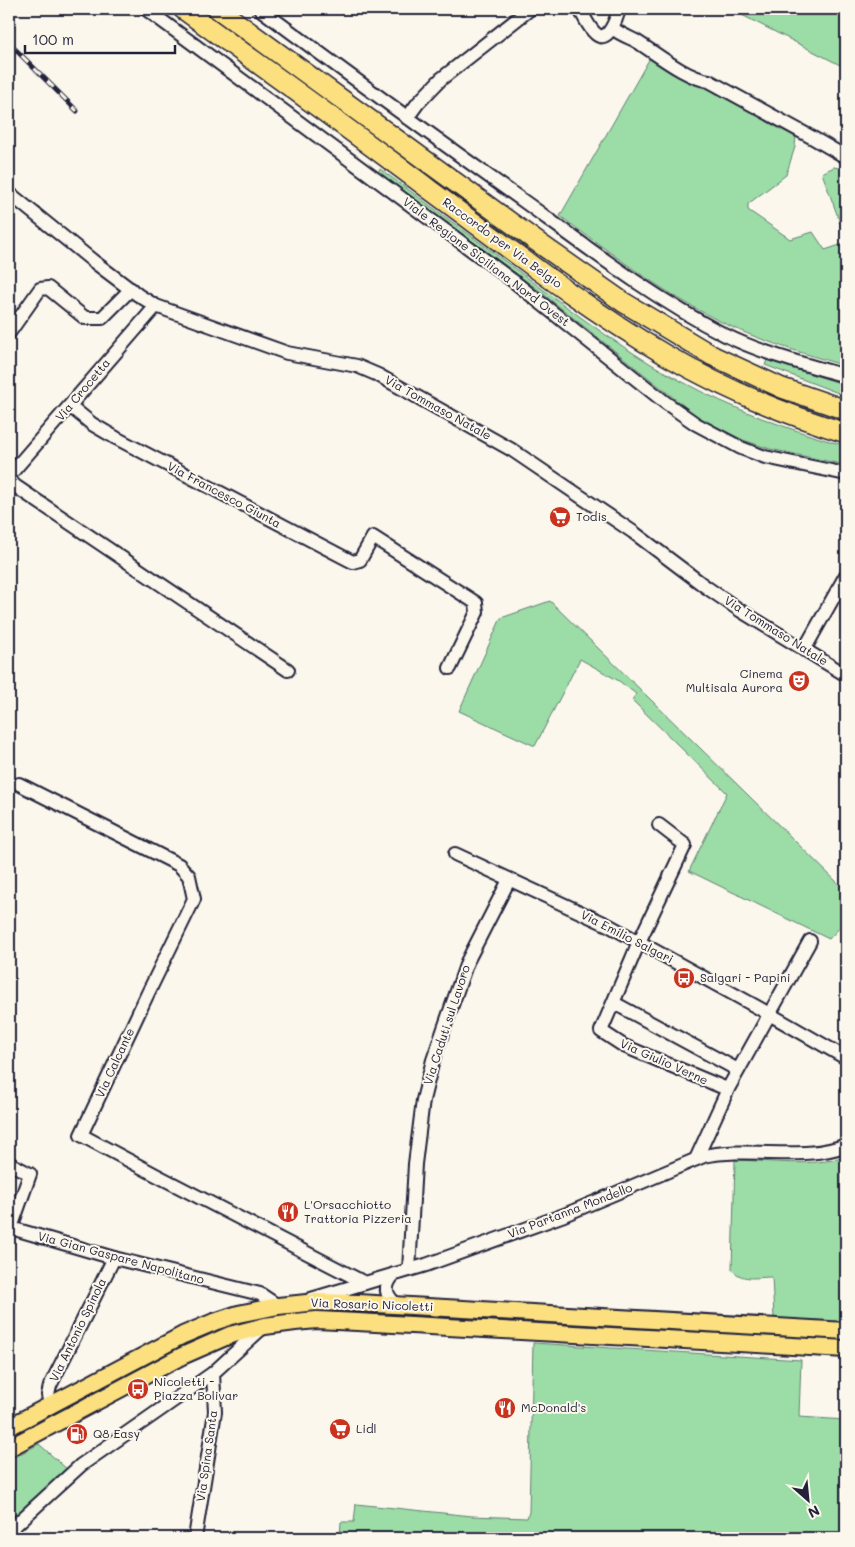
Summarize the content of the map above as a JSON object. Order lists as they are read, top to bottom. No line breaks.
{"streets":{"highway":["Raccordo per Via Belgio"],"main road":["Via Rosario Nicoletti"],"street":["Viale Regione Siciliana Nord Ovest","Via Crocetta","Via Tommaso Natale","Via Francesco Giunta","Via Emilio Salgari","Via Caduti sul Lavoro","Via Giulio Verne","Via Calcante","Via Partanna Mondello","Via Gian Gaspare Napolitano","Via Antonio Spinola","Via Spina Santa"]},"crossings":[["Via Crocetta","Via Tommaso Natale"],["Via Crocetta","Via Francesco Giunta"],["Via Emilio Salgari","Via Caduti sul Lavoro"],["Via Caduti sul Lavoro","Via Partanna Mondello"],["Via Calcante","Via Partanna Mondello"],["Via Partanna Mondello","Via Rosario Nicoletti"],["Via Gian Gaspare Napolitano","Via Rosario Nicoletti"],["Via Gian Gaspare Napolitano","Via Antonio Spinola"],["Via Rosario Nicoletti","Via Antonio Spinola"]],"places":{"supermarket":["Todis","Lidl"],"theatre":["Cinema Multisala Aurora"],"bus stop":["Salgari - Papini","Nicoletti - Piazza Bolivar"],"restaurant":["L'Orsacchiotto Trattoria Pizzeria","McDonald's"],"fuel station":["Q8 Easy"]},"scale_bar":"100 m","north":"bottom right"}
